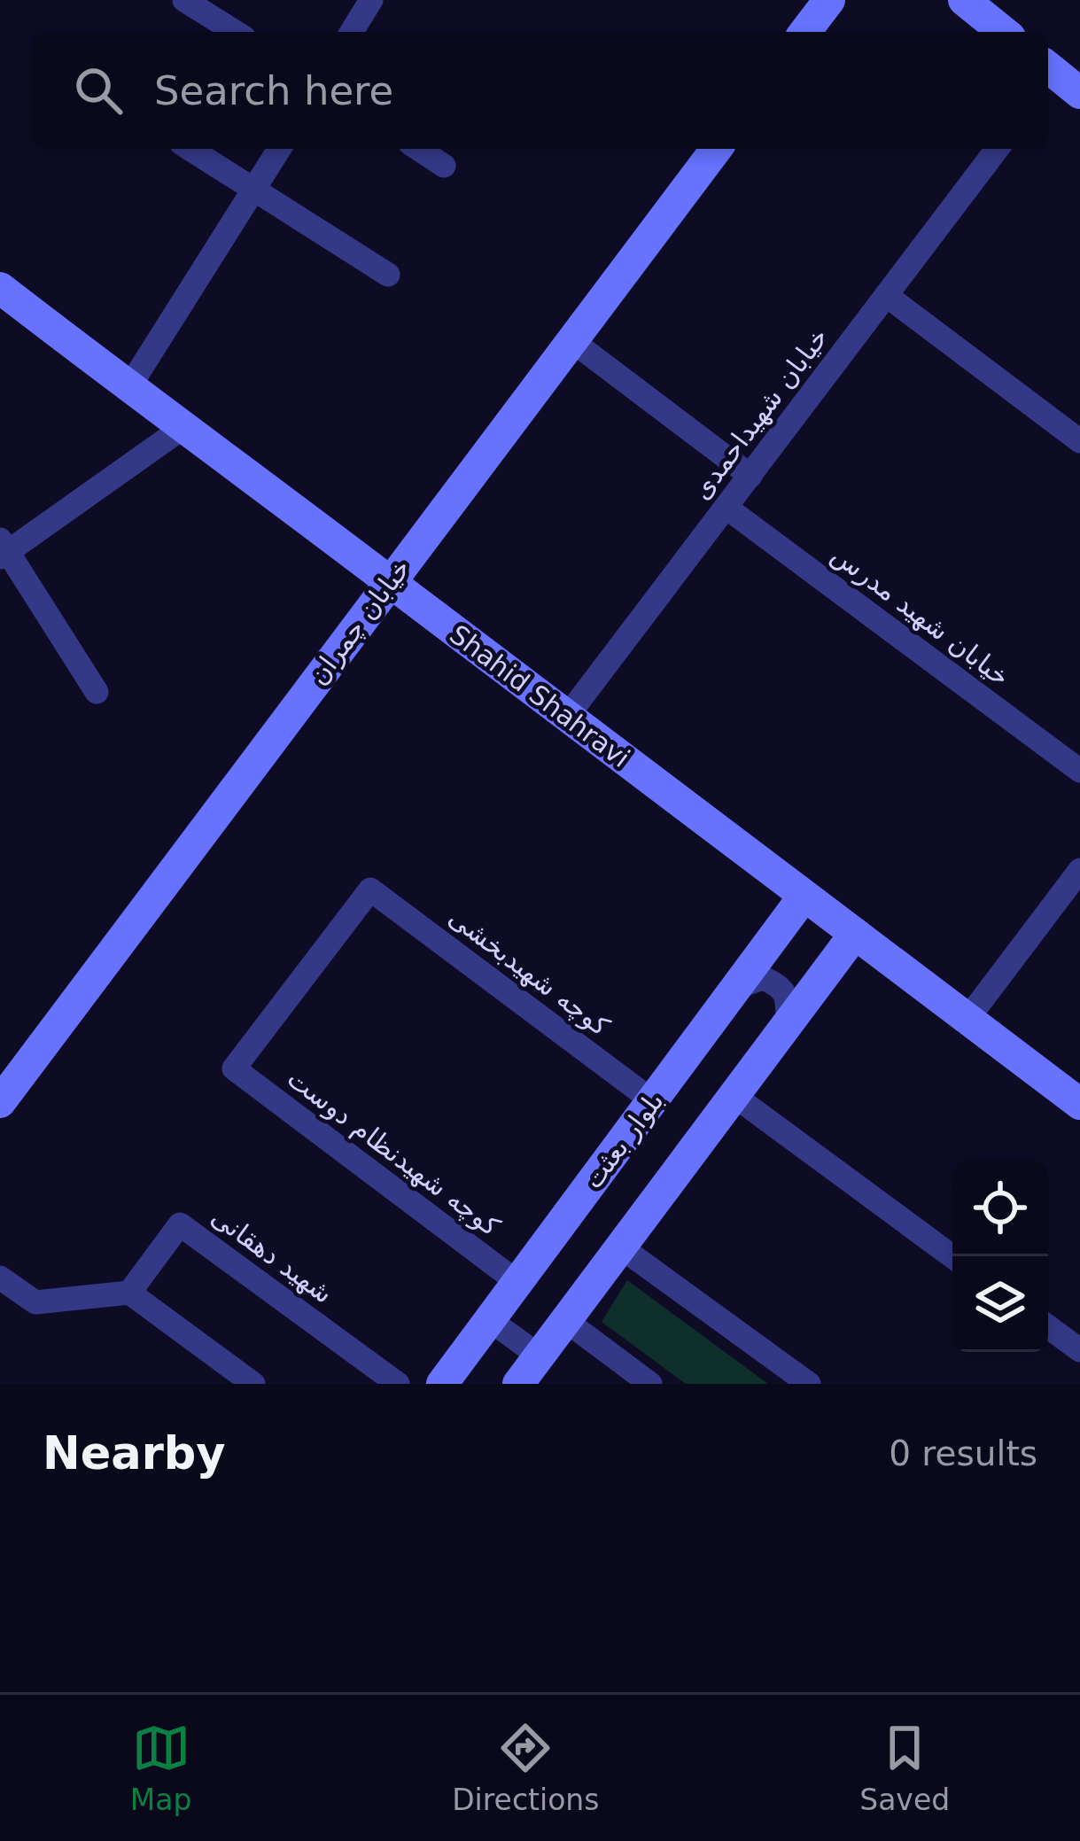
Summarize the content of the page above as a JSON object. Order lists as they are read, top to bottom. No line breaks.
{"streets":{"street":["خیابان شهیداحمدی","خیابان شهید مدرس","خیابان چمران","Shahid Shahravi","کوچه شهیدبخشی","بلوار بعثت","کوچه شهیدنظام دوست","شهید دهقانی"]},"crossings":[["خیابان شهیداحمدی","خیابان شهید مدرس"],["خیابان شهیداحمدی","Shahid Shahravi"],["خیابان چمران","Shahid Shahravi"],["Shahid Shahravi","بلوار بعثت"],["کوچه شهیدبخشی","بلوار بعثت"],["کوچه شهیدبخشی","کوچه شهیدنظام دوست"],["بلوار بعثت","کوچه شهیدنظام دوست"]],"page":{"search":"Search here","heading":["Nearby","0 results"],"nav":["Map","Directions","Saved"]}}
